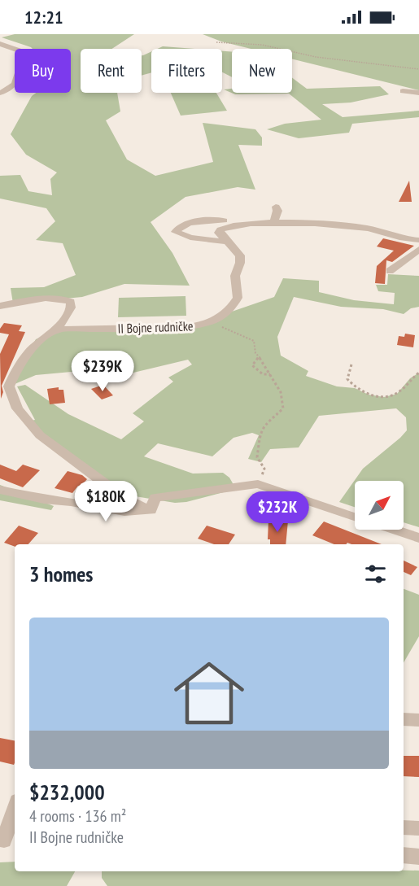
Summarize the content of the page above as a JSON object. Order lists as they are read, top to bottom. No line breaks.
{"streets":{"street":["II Bojne rudničke"]},"north":"top right","page":{"status":"12:21","chip":["Buy","Rent","Filters","New"],"price":["$239K","$180K","$232K"],"heading":"3 homes","list":[{"name":"$232,000","note":"4 rooms · 136 m² · II Bojne rudničke"}]}}
